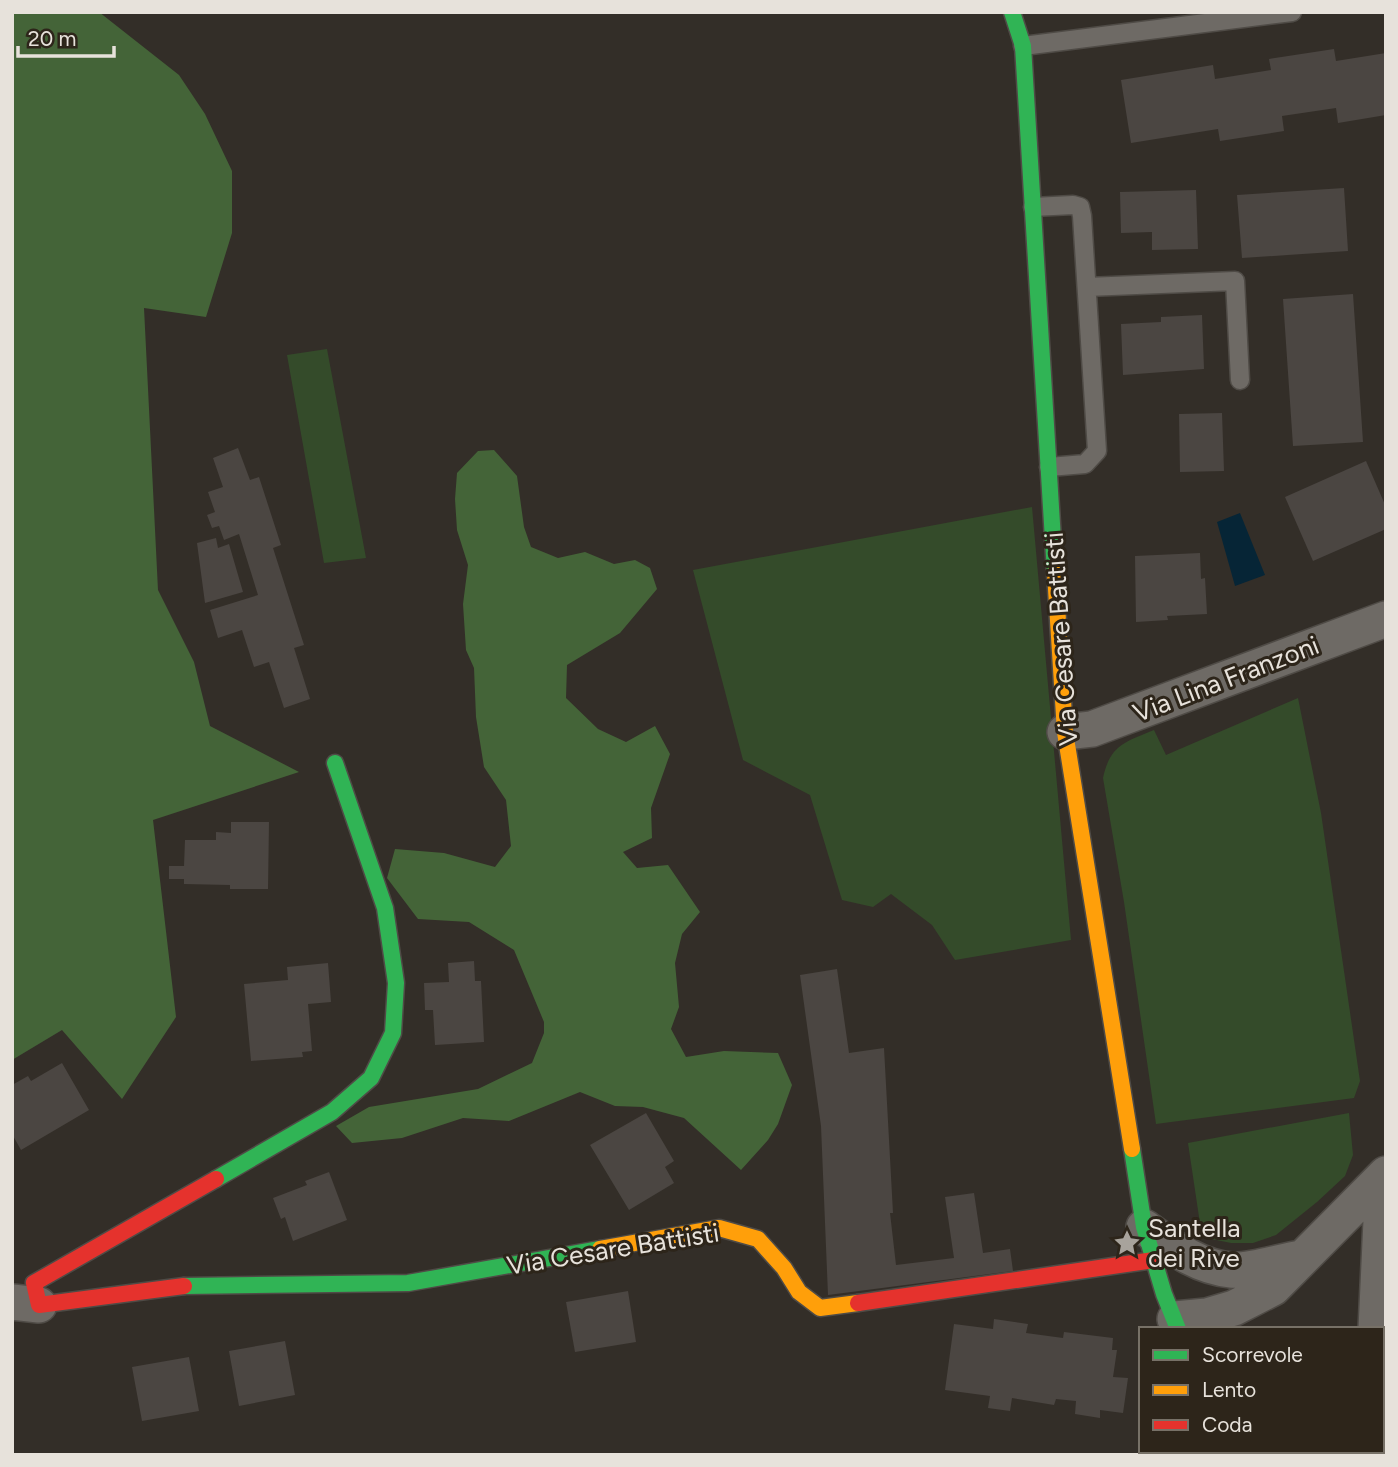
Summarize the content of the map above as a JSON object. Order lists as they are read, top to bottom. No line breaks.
{"streets":{"street":["Via Cesare Battisti","Via Lina Franzoni"]},"crossings":[["Via Cesare Battisti","Via Lina Franzoni"]],"places":{"place":["Santella dei Rive"]},"legend":["Scorrevole","Lento","Coda"],"scale_bar":"20 m"}
